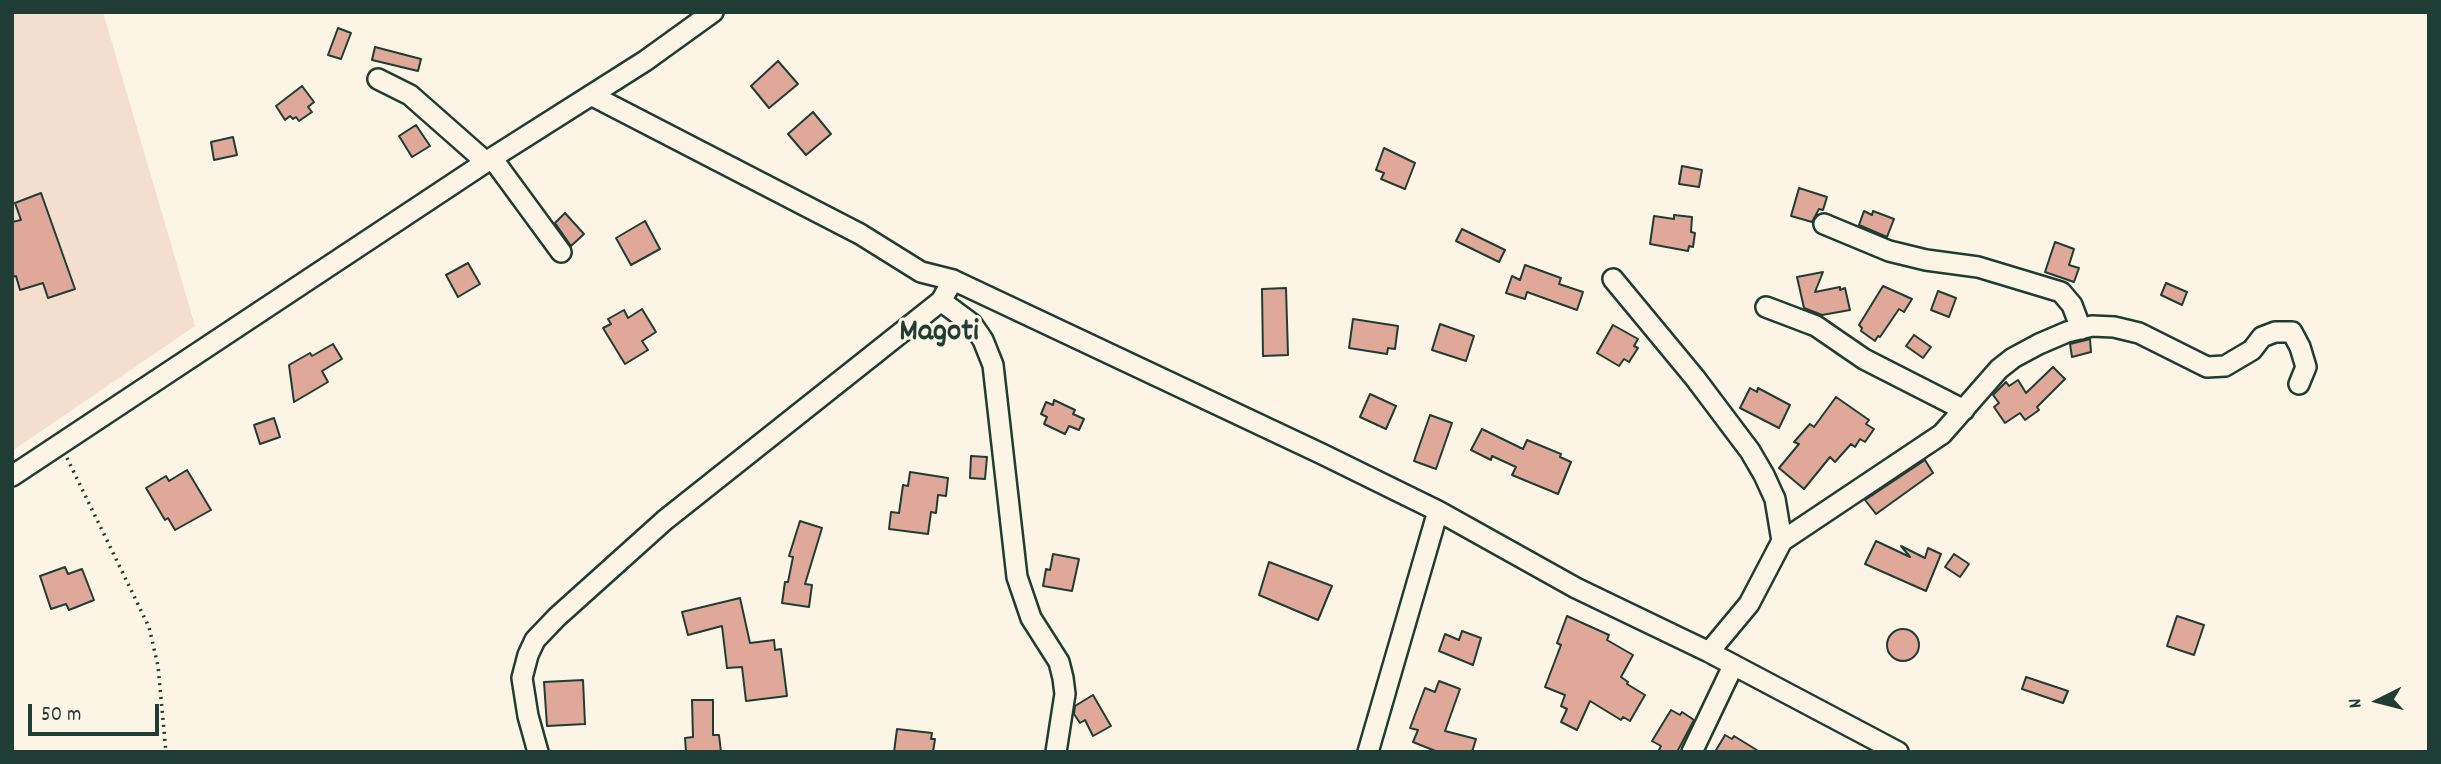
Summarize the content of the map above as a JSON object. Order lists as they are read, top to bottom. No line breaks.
{"districts":["Magoti"],"scale_bar":"50 m","north":"left"}
